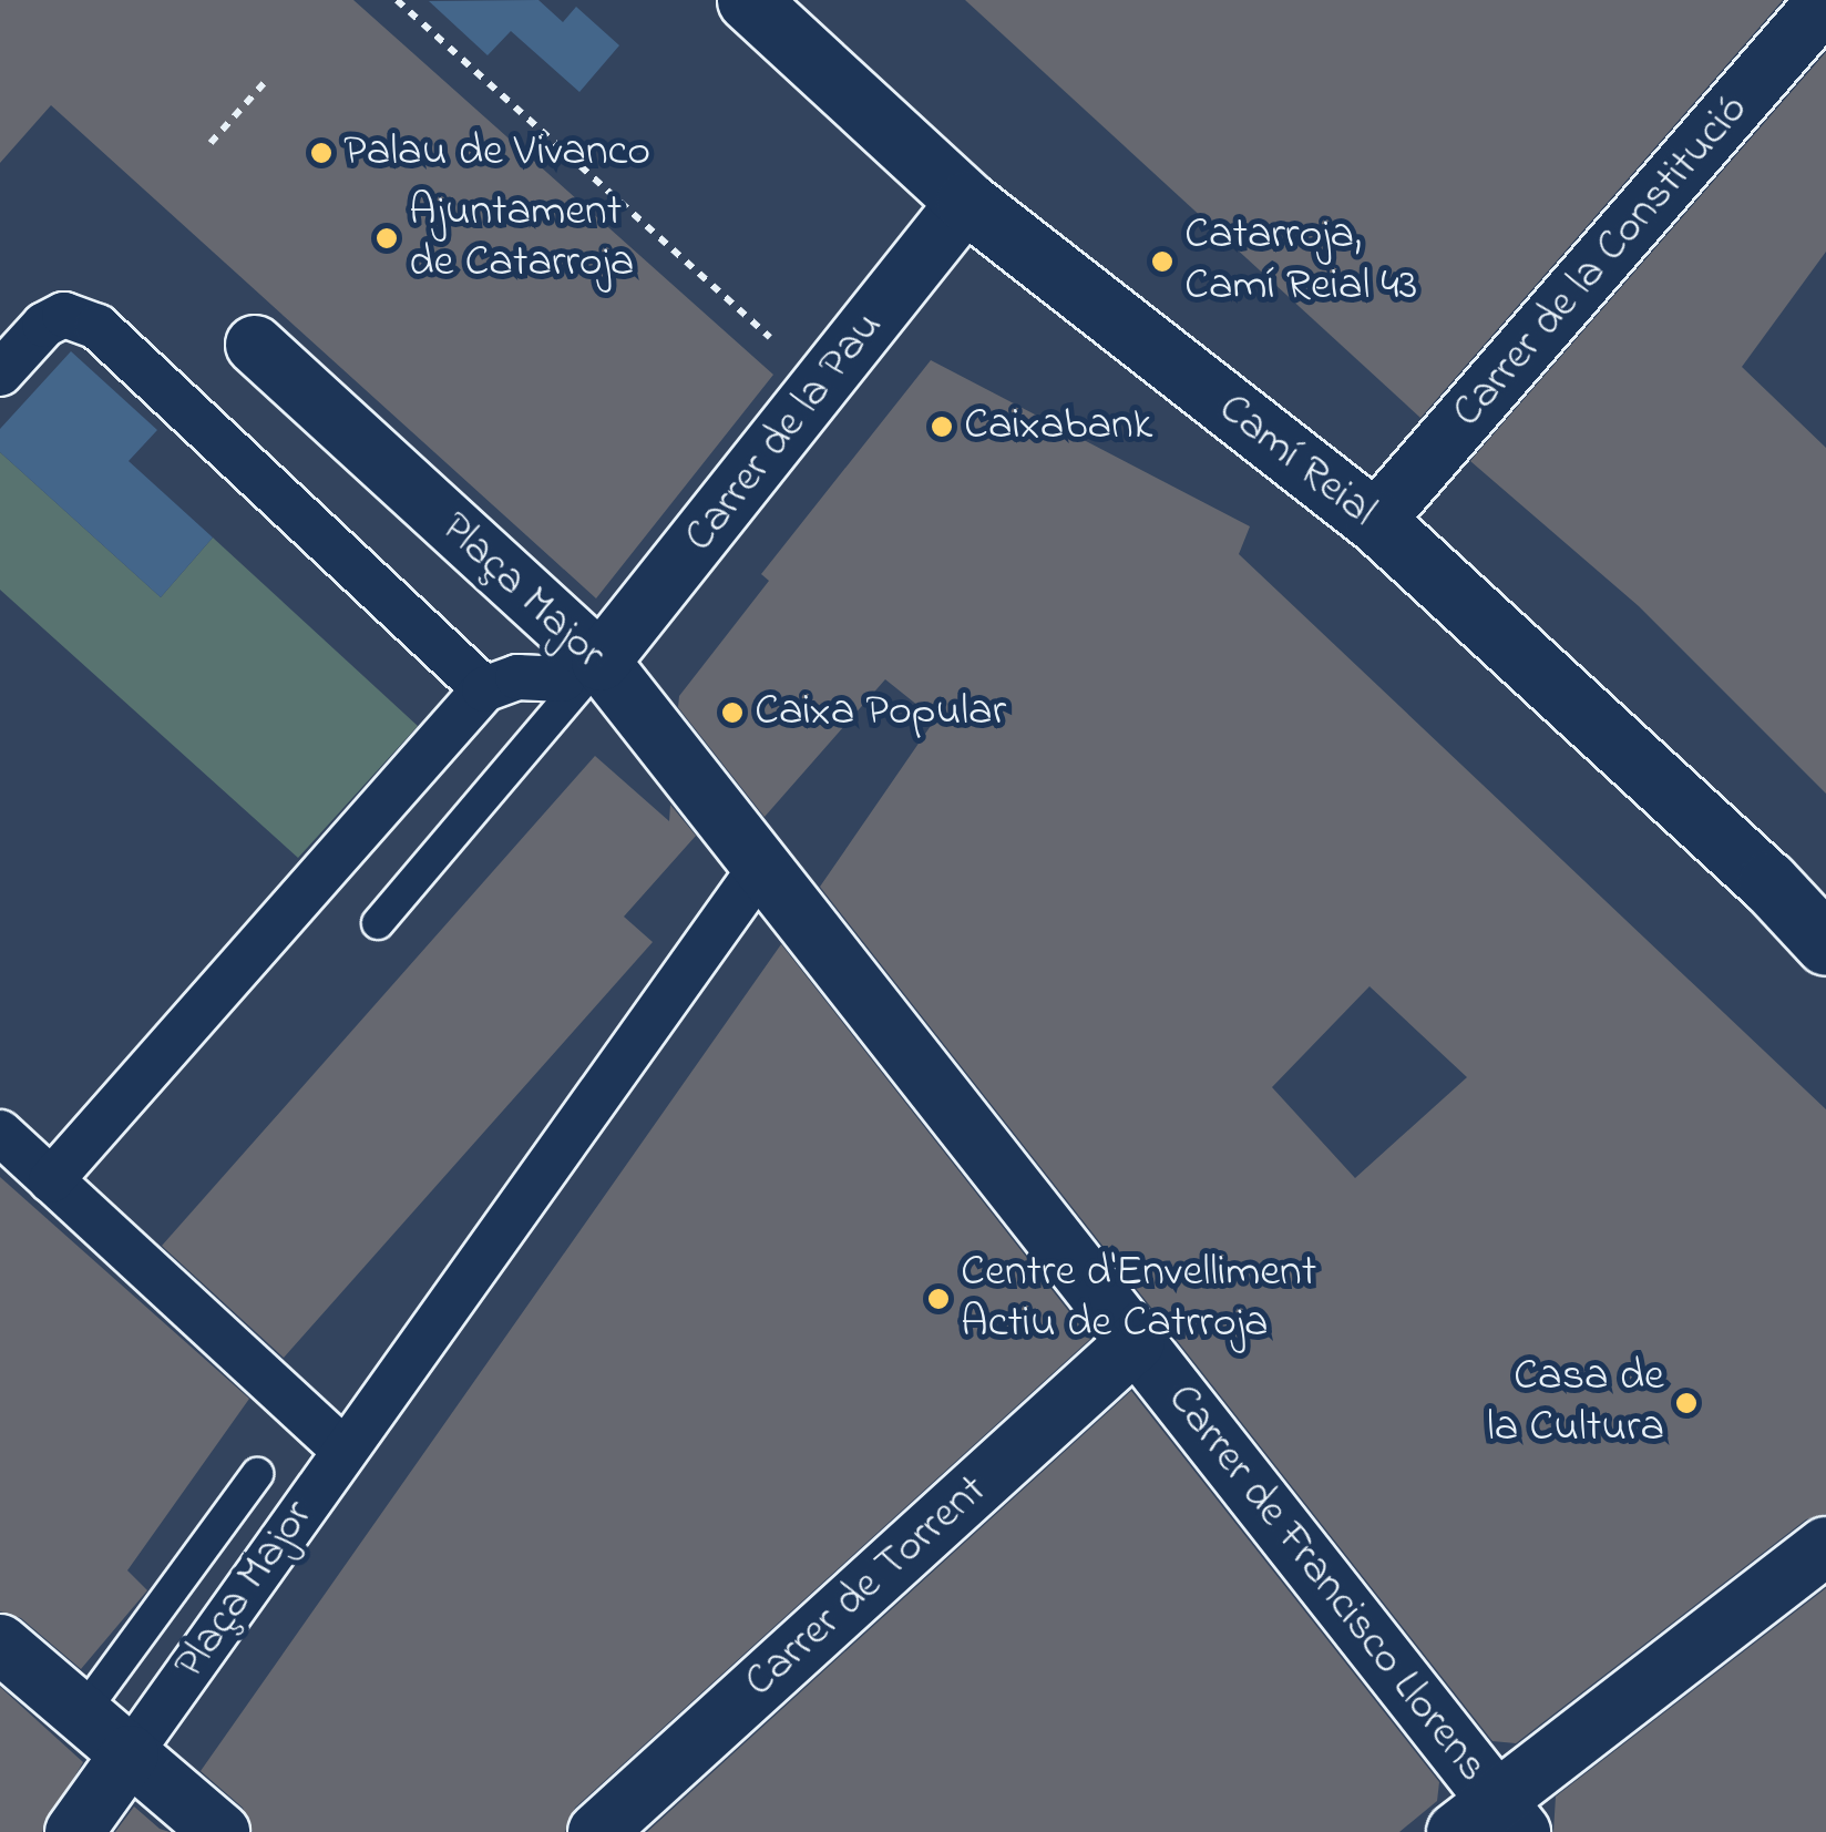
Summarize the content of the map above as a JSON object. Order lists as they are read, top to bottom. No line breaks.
{"streets":{"street":["Carrer de la Constitució","Carrer de la Pau","Camí Reial","Plaça Major","Carrer de Francisco Llorens","Carrer de Torrent"]},"crossings":[["Carrer de la Constitució","Camí Reial"],["Carrer de la Pau","Camí Reial"],["Carrer de la Pau","Plaça Major"],["Plaça Major","Carrer de Francisco Llorens"],["Carrer de Francisco Llorens","Carrer de Torrent"]],"places":["Palau de Vivanco","Ajuntament de Catarroja","Catarroja, Camí Reial 43","Caixabank","Caixa Popular","Centre d'Envelliment Actiu de Catrroja","Casa de la Cultura"]}
